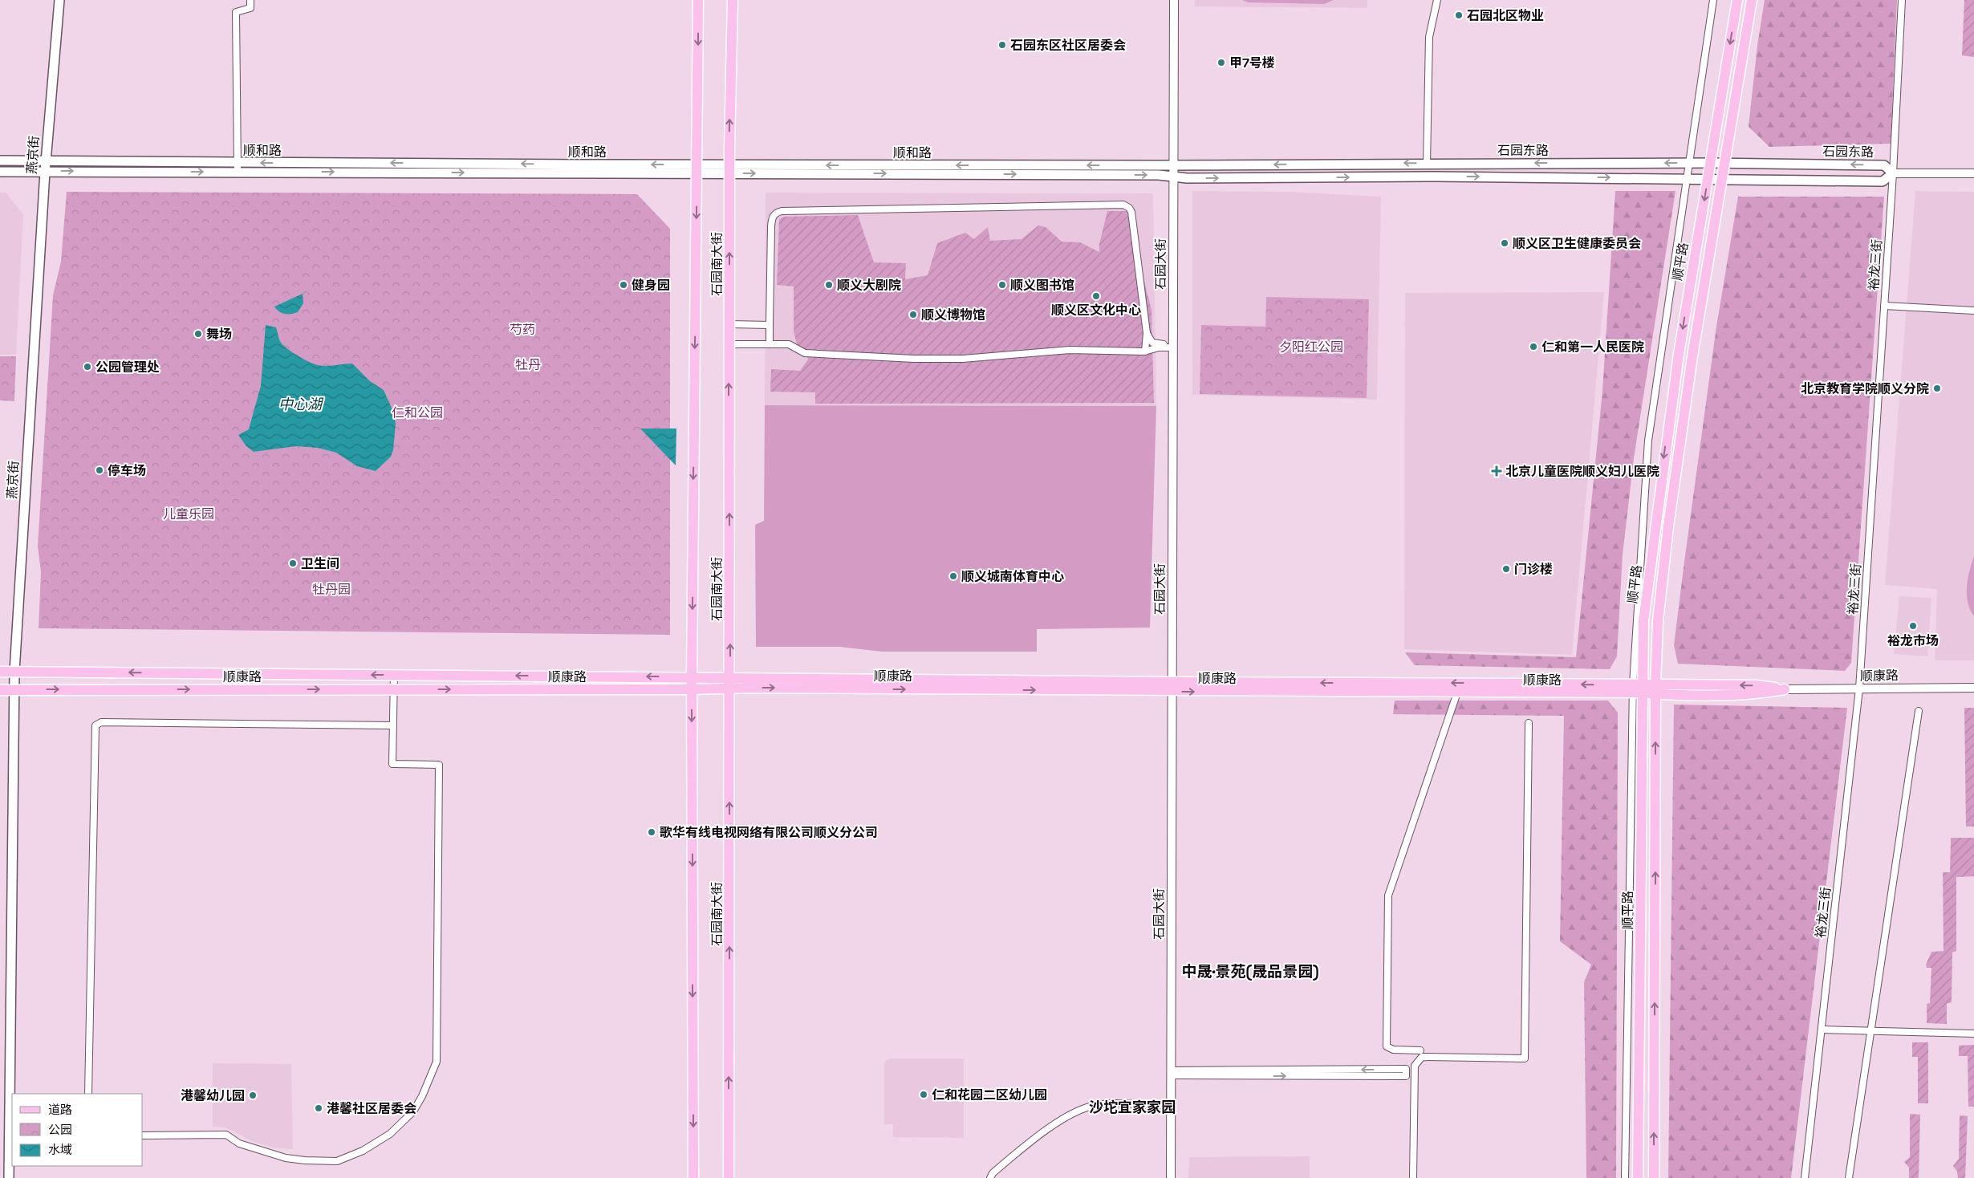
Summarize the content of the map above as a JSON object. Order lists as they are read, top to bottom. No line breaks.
{"streets":{"main road":["顺和路","石园东路","燕京街","顺平路","石园南大街","顺康路"],"street":["石园大街","裕龙三街"]},"crossings":[["顺和路","石园东路"],["顺和路","燕京街"],["顺和路","石园南大街"],["顺和路","石园大街"],["石园东路","顺平路"],["石园东路","石园大街"],["石园东路","裕龙三街"],["燕京街","顺康路"],["顺平路","顺康路"],["石园南大街","顺康路"],["石园大街","顺康路"],["裕龙三街","顺康路"]],"districts":["中晟·景苑(晟品景园)","沙坨宜家家园"],"water":["中心湖"],"parks":["芍药","夕阳红公园","牡丹","仁和公园","儿童乐园","牡丹园"],"places":{"other":["石园北区物业","石园东区社区居委会","甲7号楼","顺义区卫生健康委员会","健身园","顺义大剧院","顺义图书馆","顺义区文化中心","顺义博物馆","舞场","仁和第一人民医院","公园管理处","北京教育学院顺义分院","停车场","卫生间","门诊楼","顺义城南体育中心","裕龙市场","歌华有线电视网络有限公司顺义分公司","仁和花园二区幼儿园","港馨幼儿园","港馨社区居委会"],"health":["北京儿童医院顺义妇儿医院"]},"legend":["道路","公园","水域"]}
